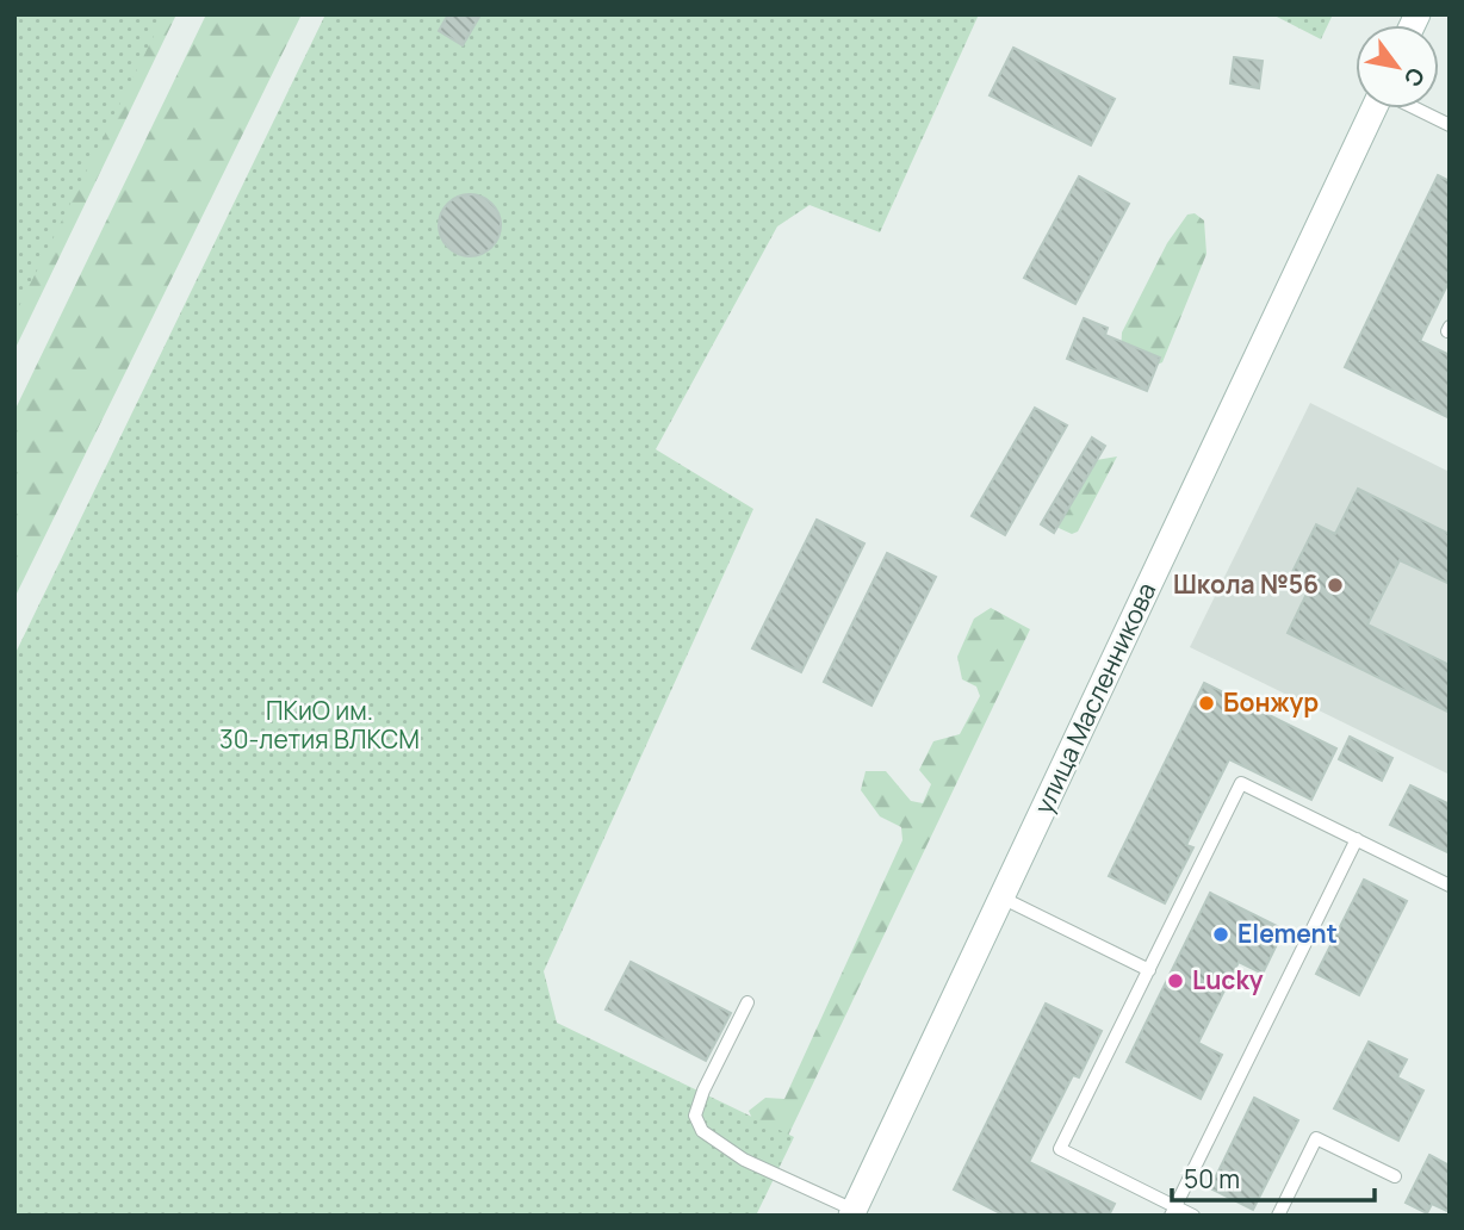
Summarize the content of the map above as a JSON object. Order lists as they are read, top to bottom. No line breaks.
{"streets":{"main road":["улица Масленникова"]},"parks":["ПКиО им. 30-летия ВЛКСМ"],"places":["Школа №56","Бонжур","Element","Lucky"],"scale_bar":"50 m","north":"bottom right"}
